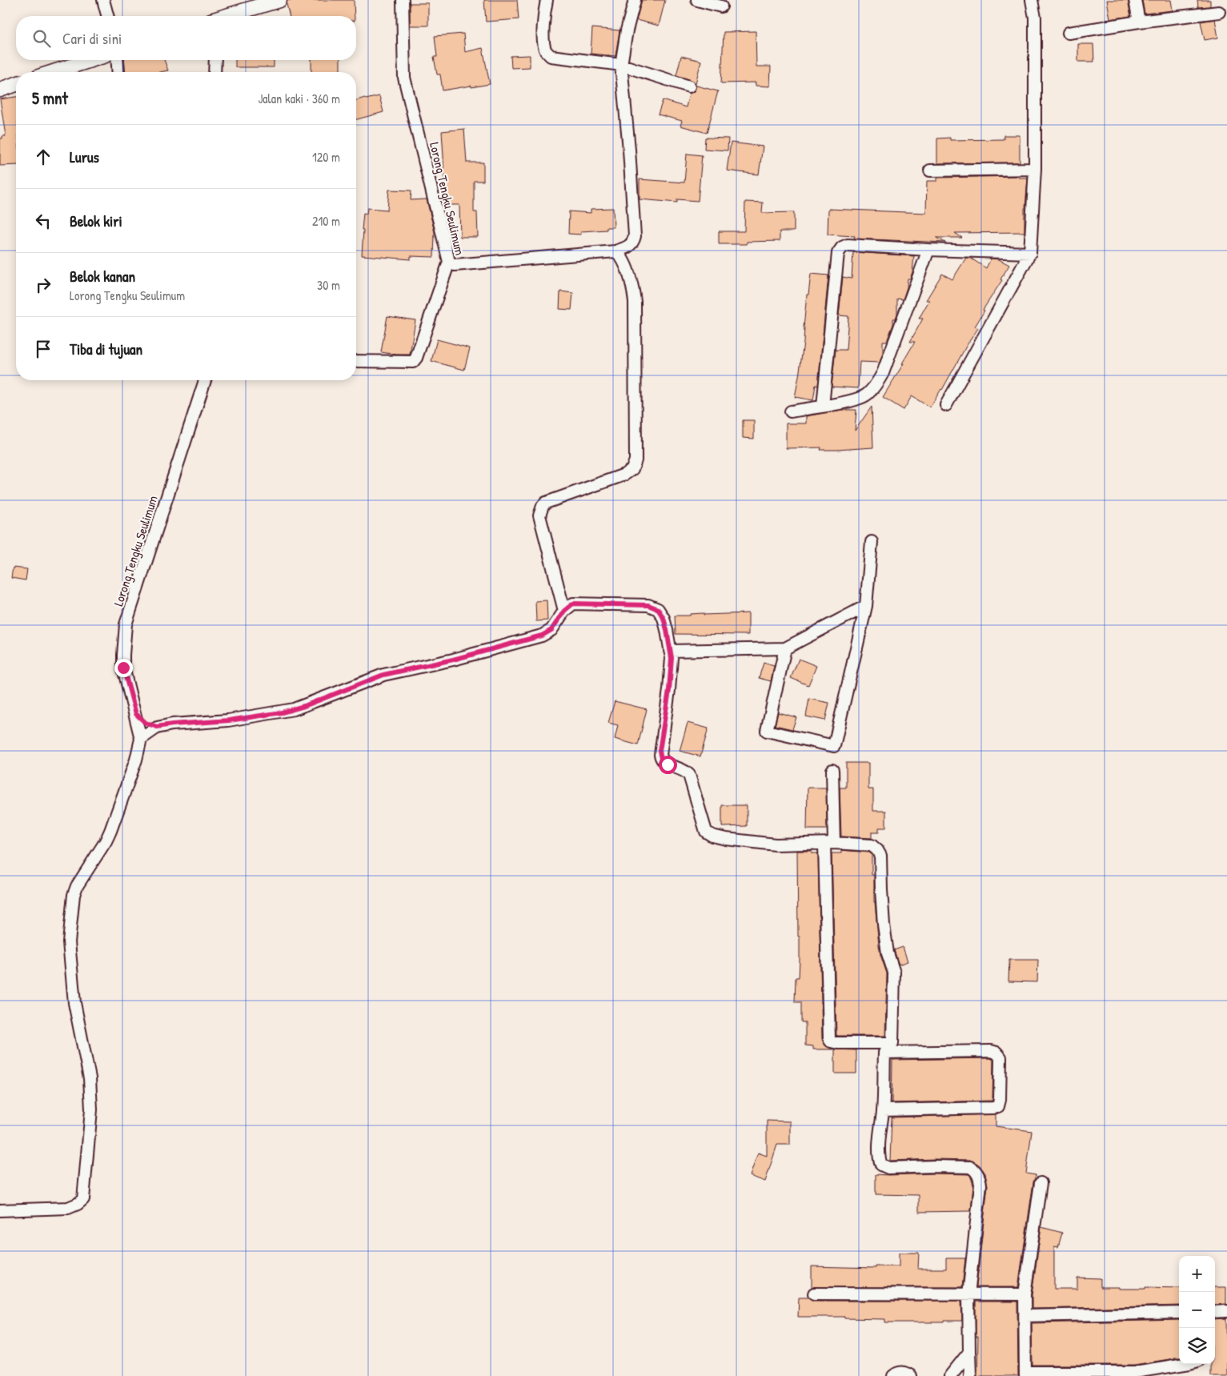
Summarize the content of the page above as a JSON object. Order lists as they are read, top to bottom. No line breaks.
{"streets":{"street":["Lorong Tengku Seulimum"]},"page":{"search":"Cari di sini","heading":["5 mnt","Jalan kaki · 360 m"],"list":[["Lurus","120 m"],["Belok kiri","210 m"],["Belok kanan","Lorong Tengku Seulimum","30 m"],"Tiba di tujuan"],"map_buttons":["+","−"]}}
